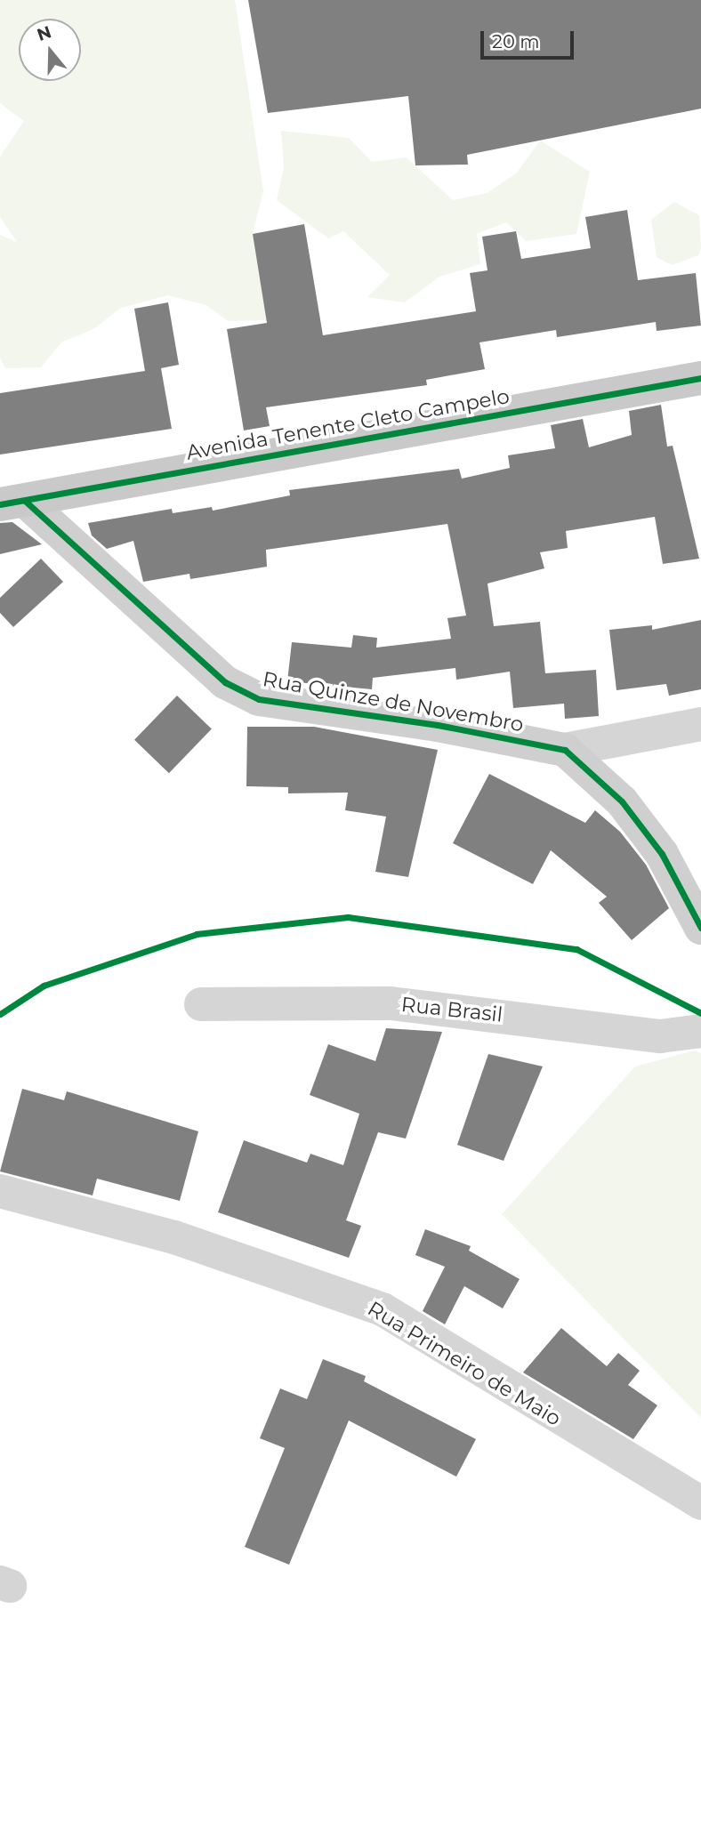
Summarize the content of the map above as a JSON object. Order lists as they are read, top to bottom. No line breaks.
{"streets":{"main road":["Avenida Tenente Cleto Campelo"],"street":["Rua Quinze de Novembro","Rua Brasil","Rua Primeiro de Maio"]},"crossings":[["Avenida Tenente Cleto Campelo","Rua Quinze de Novembro"]],"scale_bar":"20 m","north":"top"}
